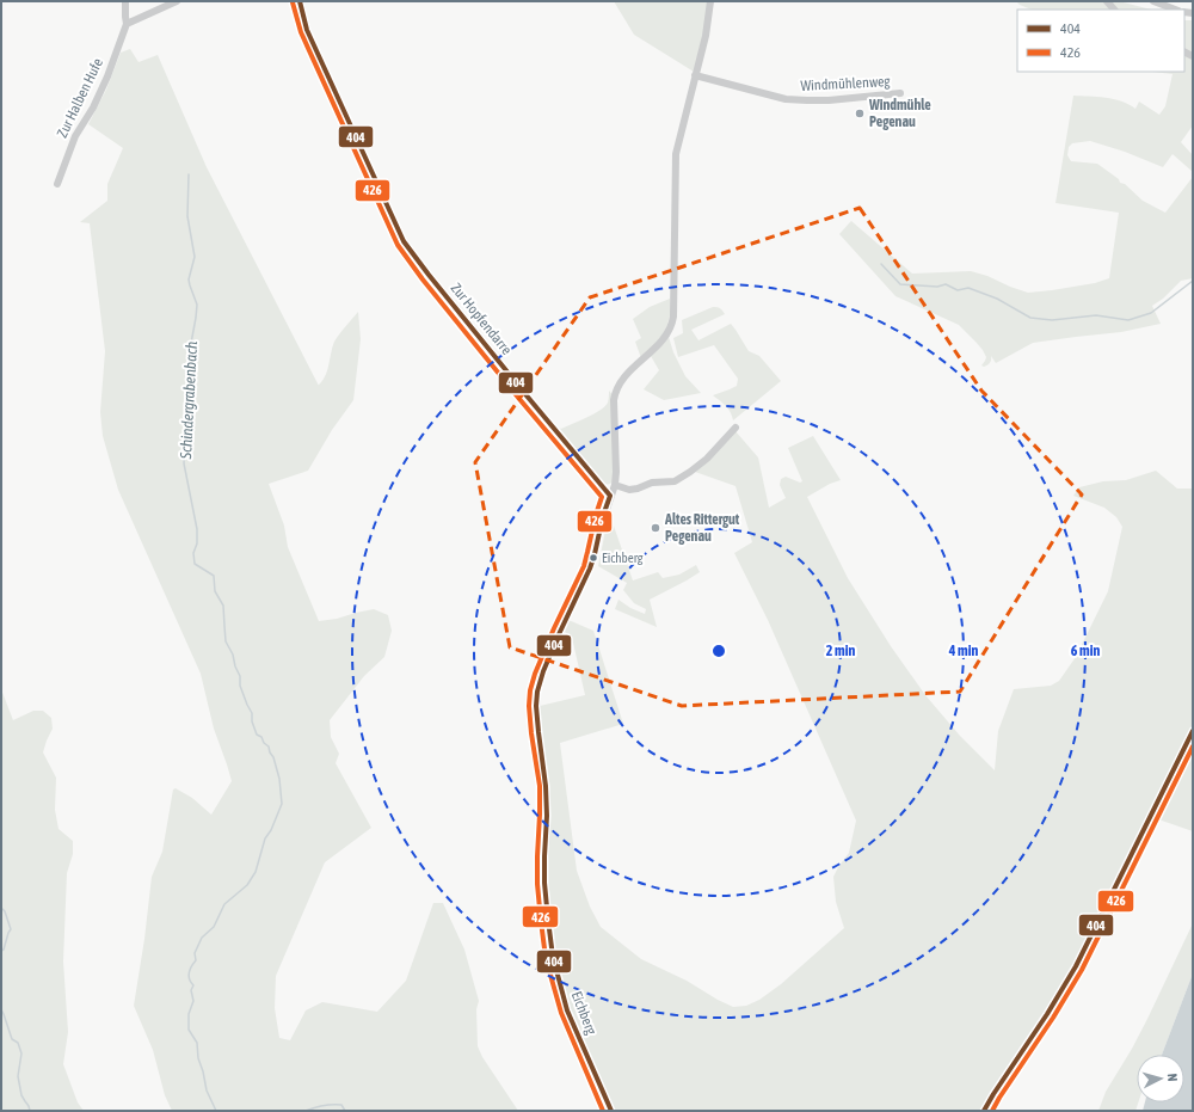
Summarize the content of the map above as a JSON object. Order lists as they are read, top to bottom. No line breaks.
{"streets":{"street":["Windmühlenweg","Zur Halben Hufe","Zur Hopfendarre","Eichberg"]},"crossings":[["Zur Hopfendarre","Eichberg"]],"water":["Schindergrabenbach"],"places":["Windmühle Pegenau","Altes Rittergut Pegenau","Eichberg"],"lines":["transit line 404","transit line 426"],"legend":["404","426"],"north":"right","rings":["2 min","4 min","6 min"]}
